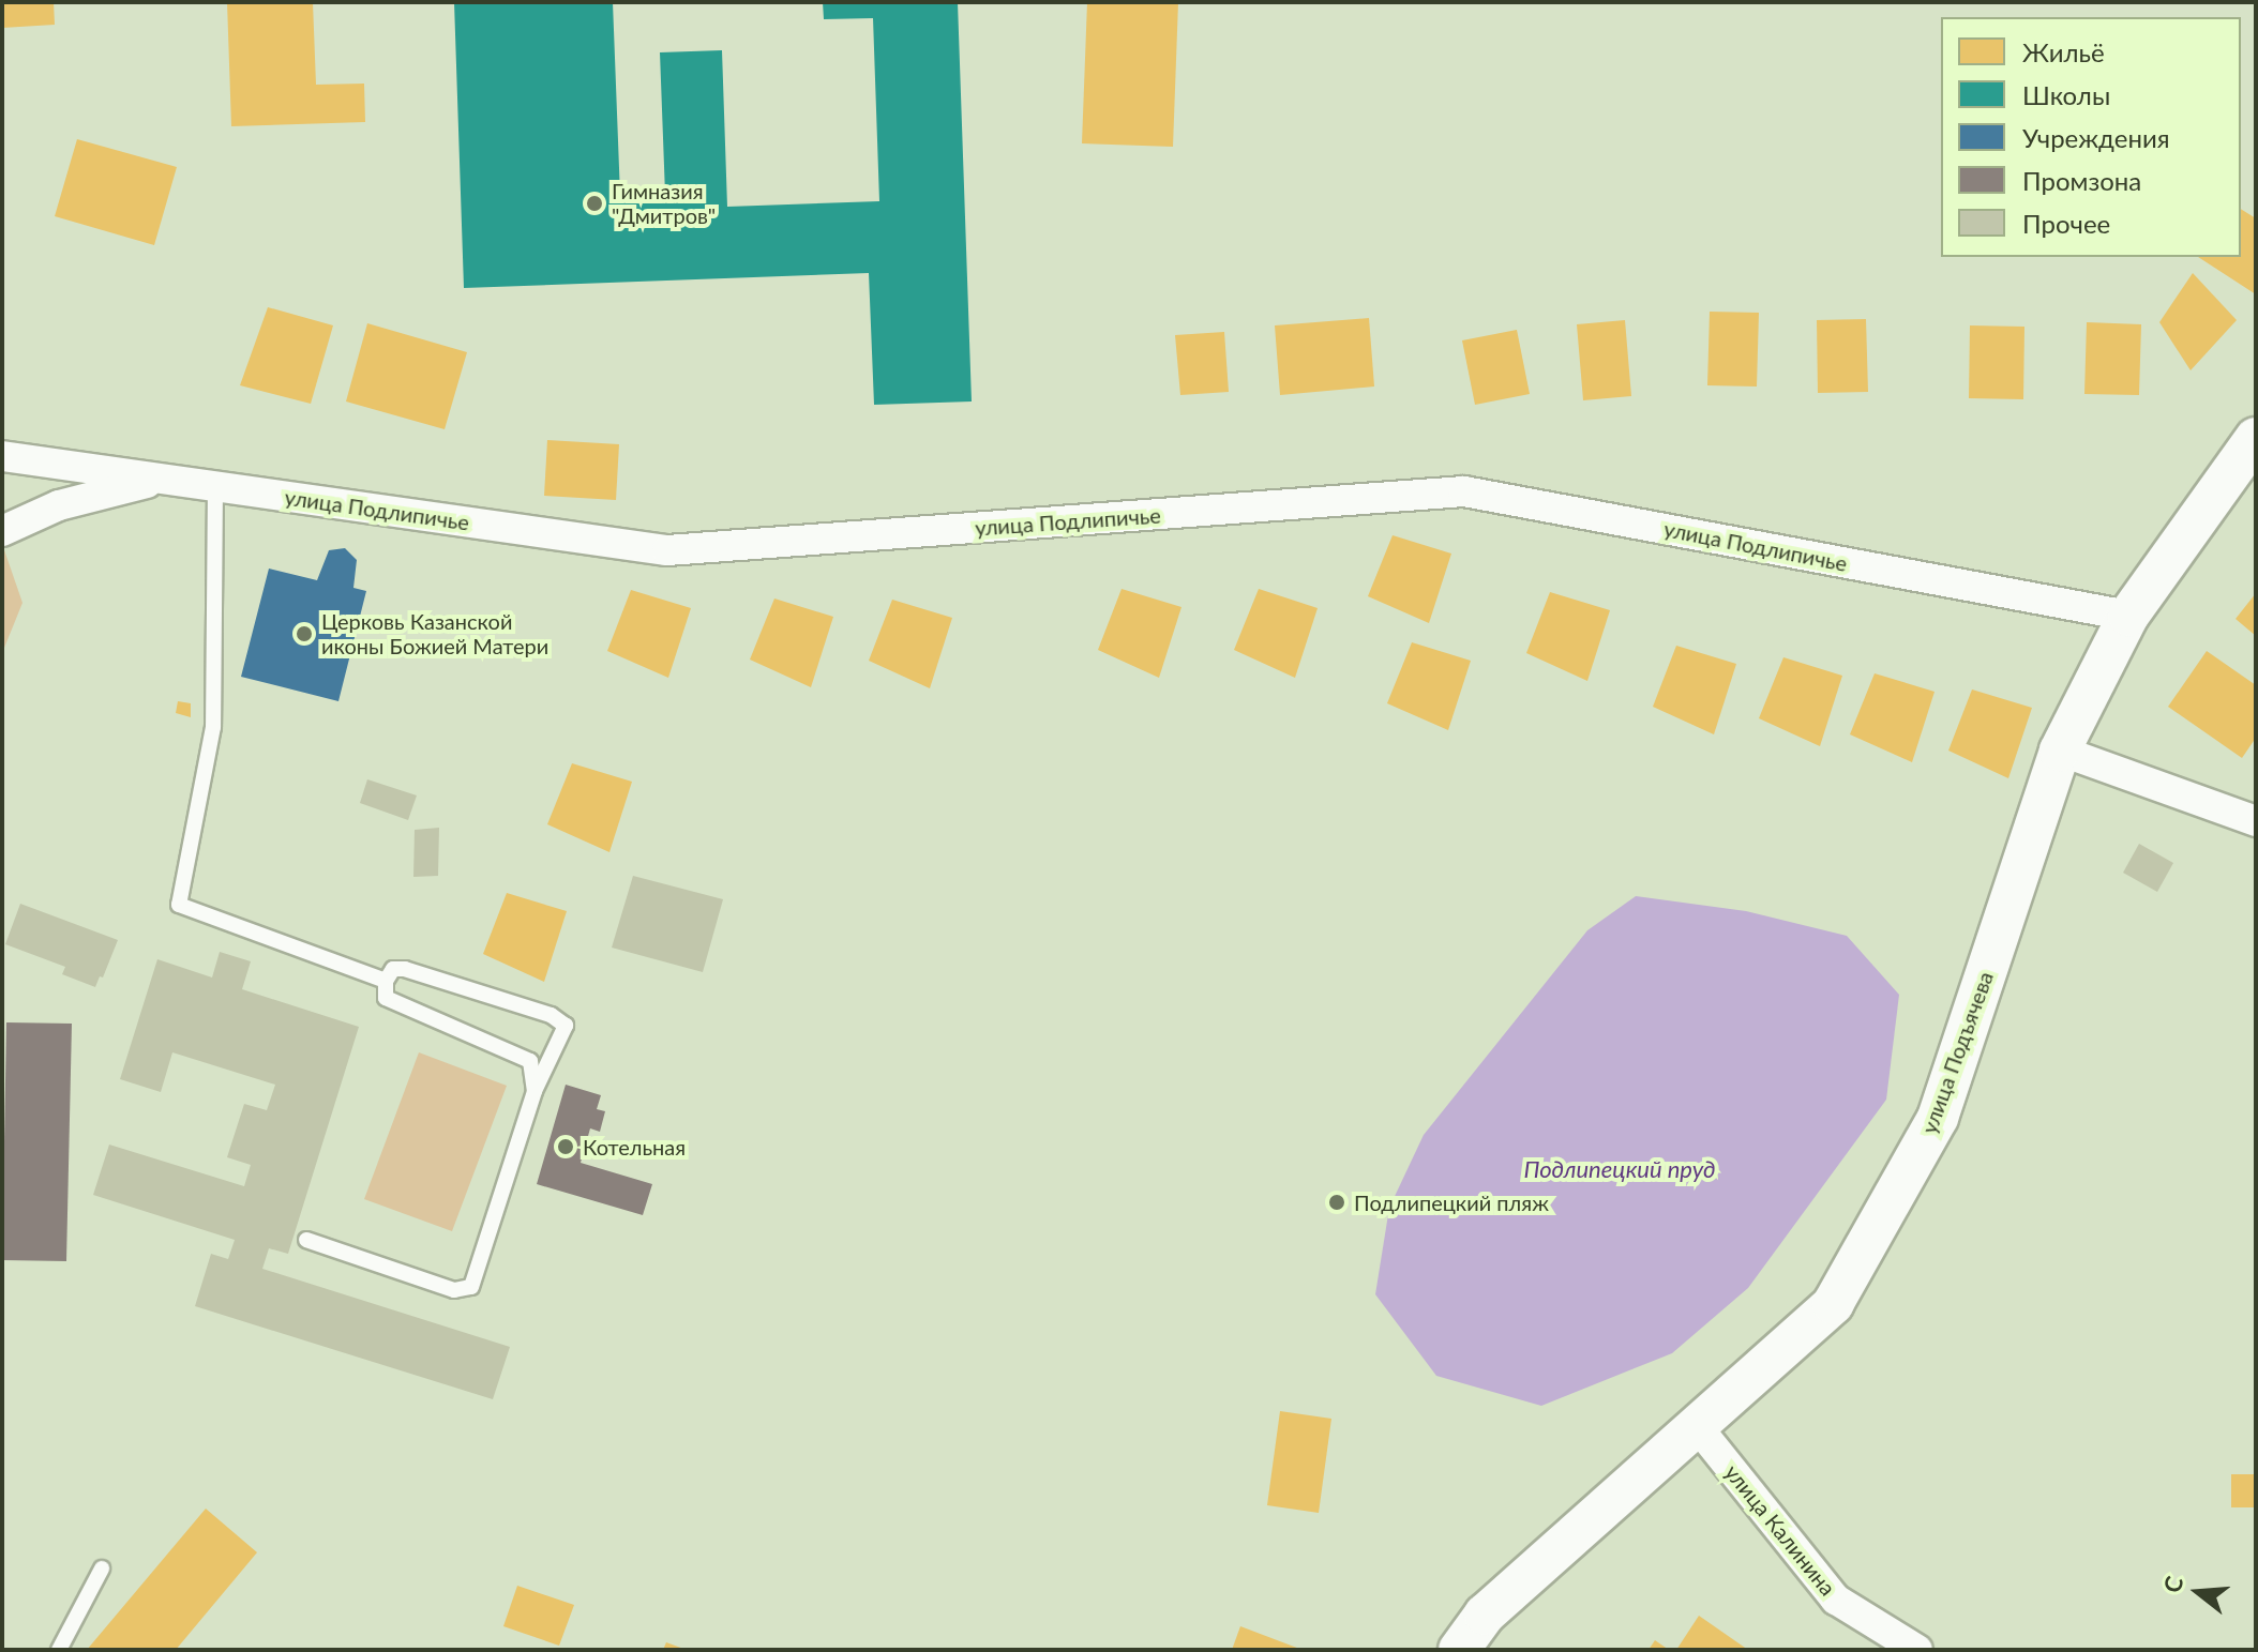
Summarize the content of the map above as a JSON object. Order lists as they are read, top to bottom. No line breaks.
{"streets":{"main road":["улица Подъячева"],"street":["улица Подлипичье","улица Калинина"]},"crossings":[["улица Подлипичье","улица Подъячева"],["улица Подъячева","улица Калинина"]],"water":["Подлипецкий пруд"],"places":["Гимназия \"Дмитров\"","Церковь Казанской иконы Божией Матери","Котельная","Подлипецкий пляж"],"legend":["Жильё","Школы","Учреждения","Промзона","Прочее"],"north":"left"}
